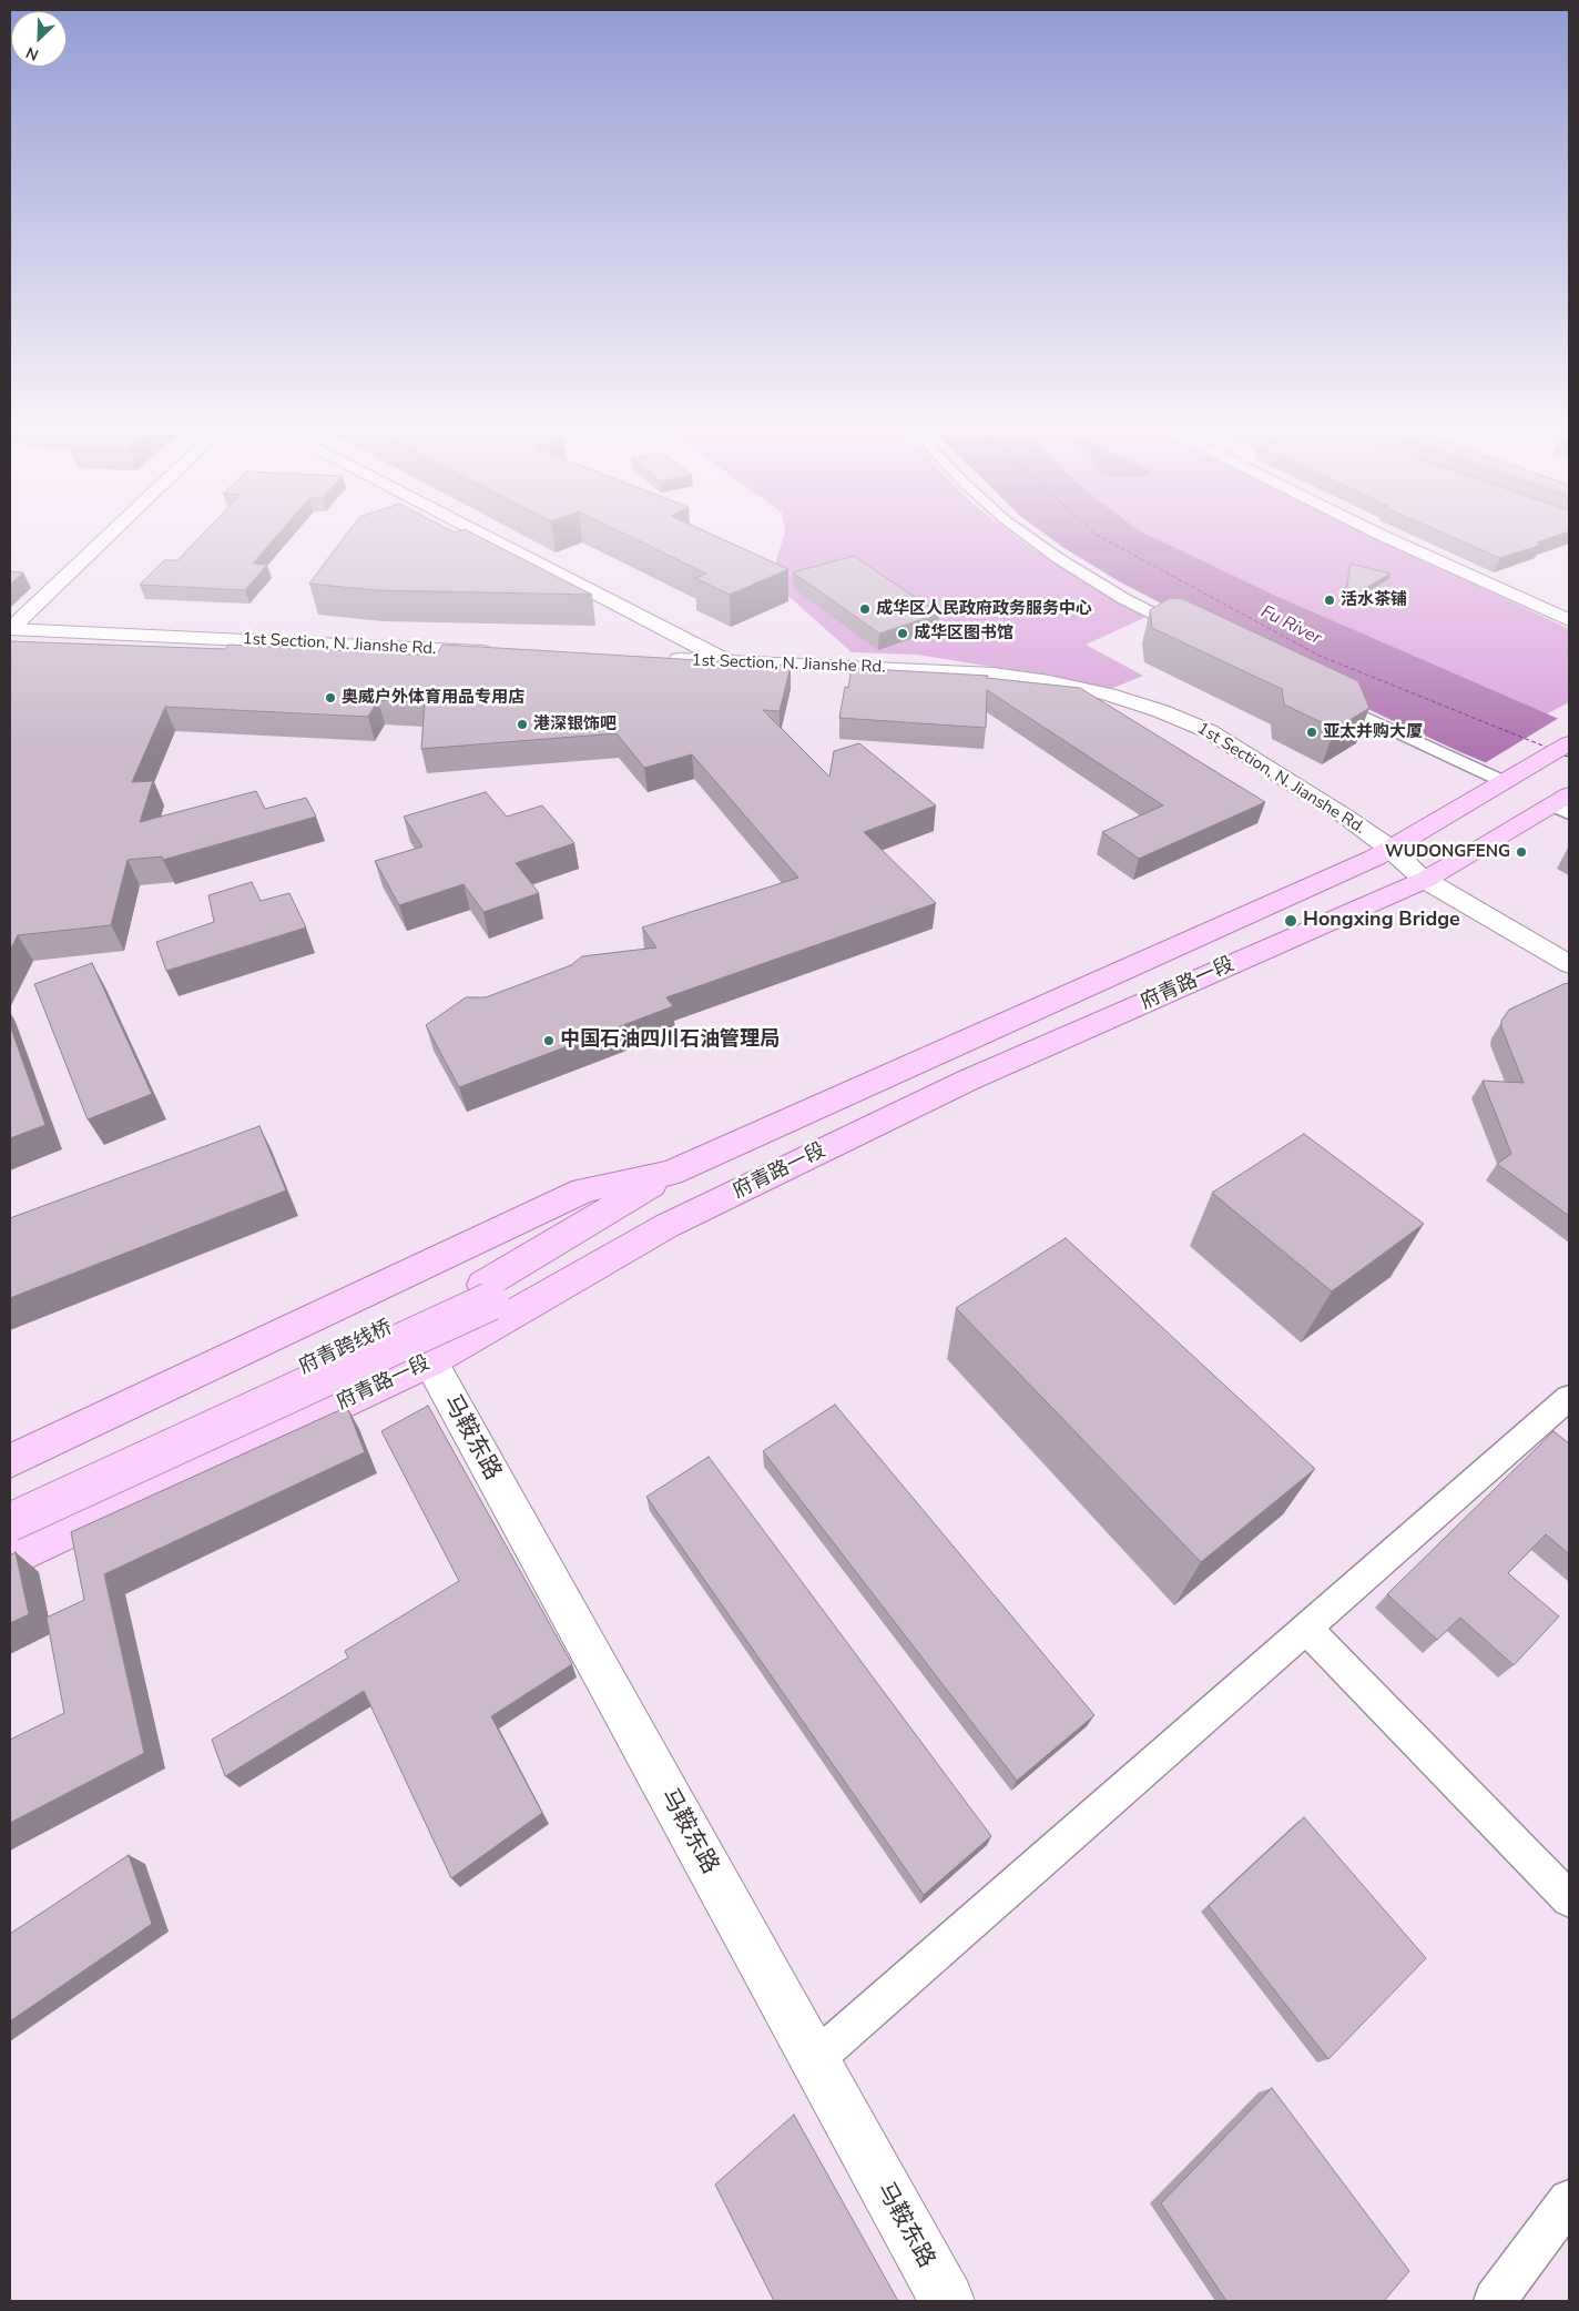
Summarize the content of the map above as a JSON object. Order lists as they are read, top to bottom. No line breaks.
{"streets":{"main road":["府青路一段","府青跨线桥"],"street":["1st Section, N. Jianshe Rd.","马鞍东路"]},"crossings":[["1st Section, N. Jianshe Rd.","府青路一段"],["府青路一段","府青跨线桥"],["府青路一段","马鞍东路"]],"water":["Fu River"],"places":["活水茶铺","成华区人民政府政务服务中心","成华区图书馆","奥威户外体育用品专用店","港深银饰吧","亚太并购大厦","WUDONGFENG","Hongxing Bridge","中国石油四川石油管理局"],"north":"bottom left"}
